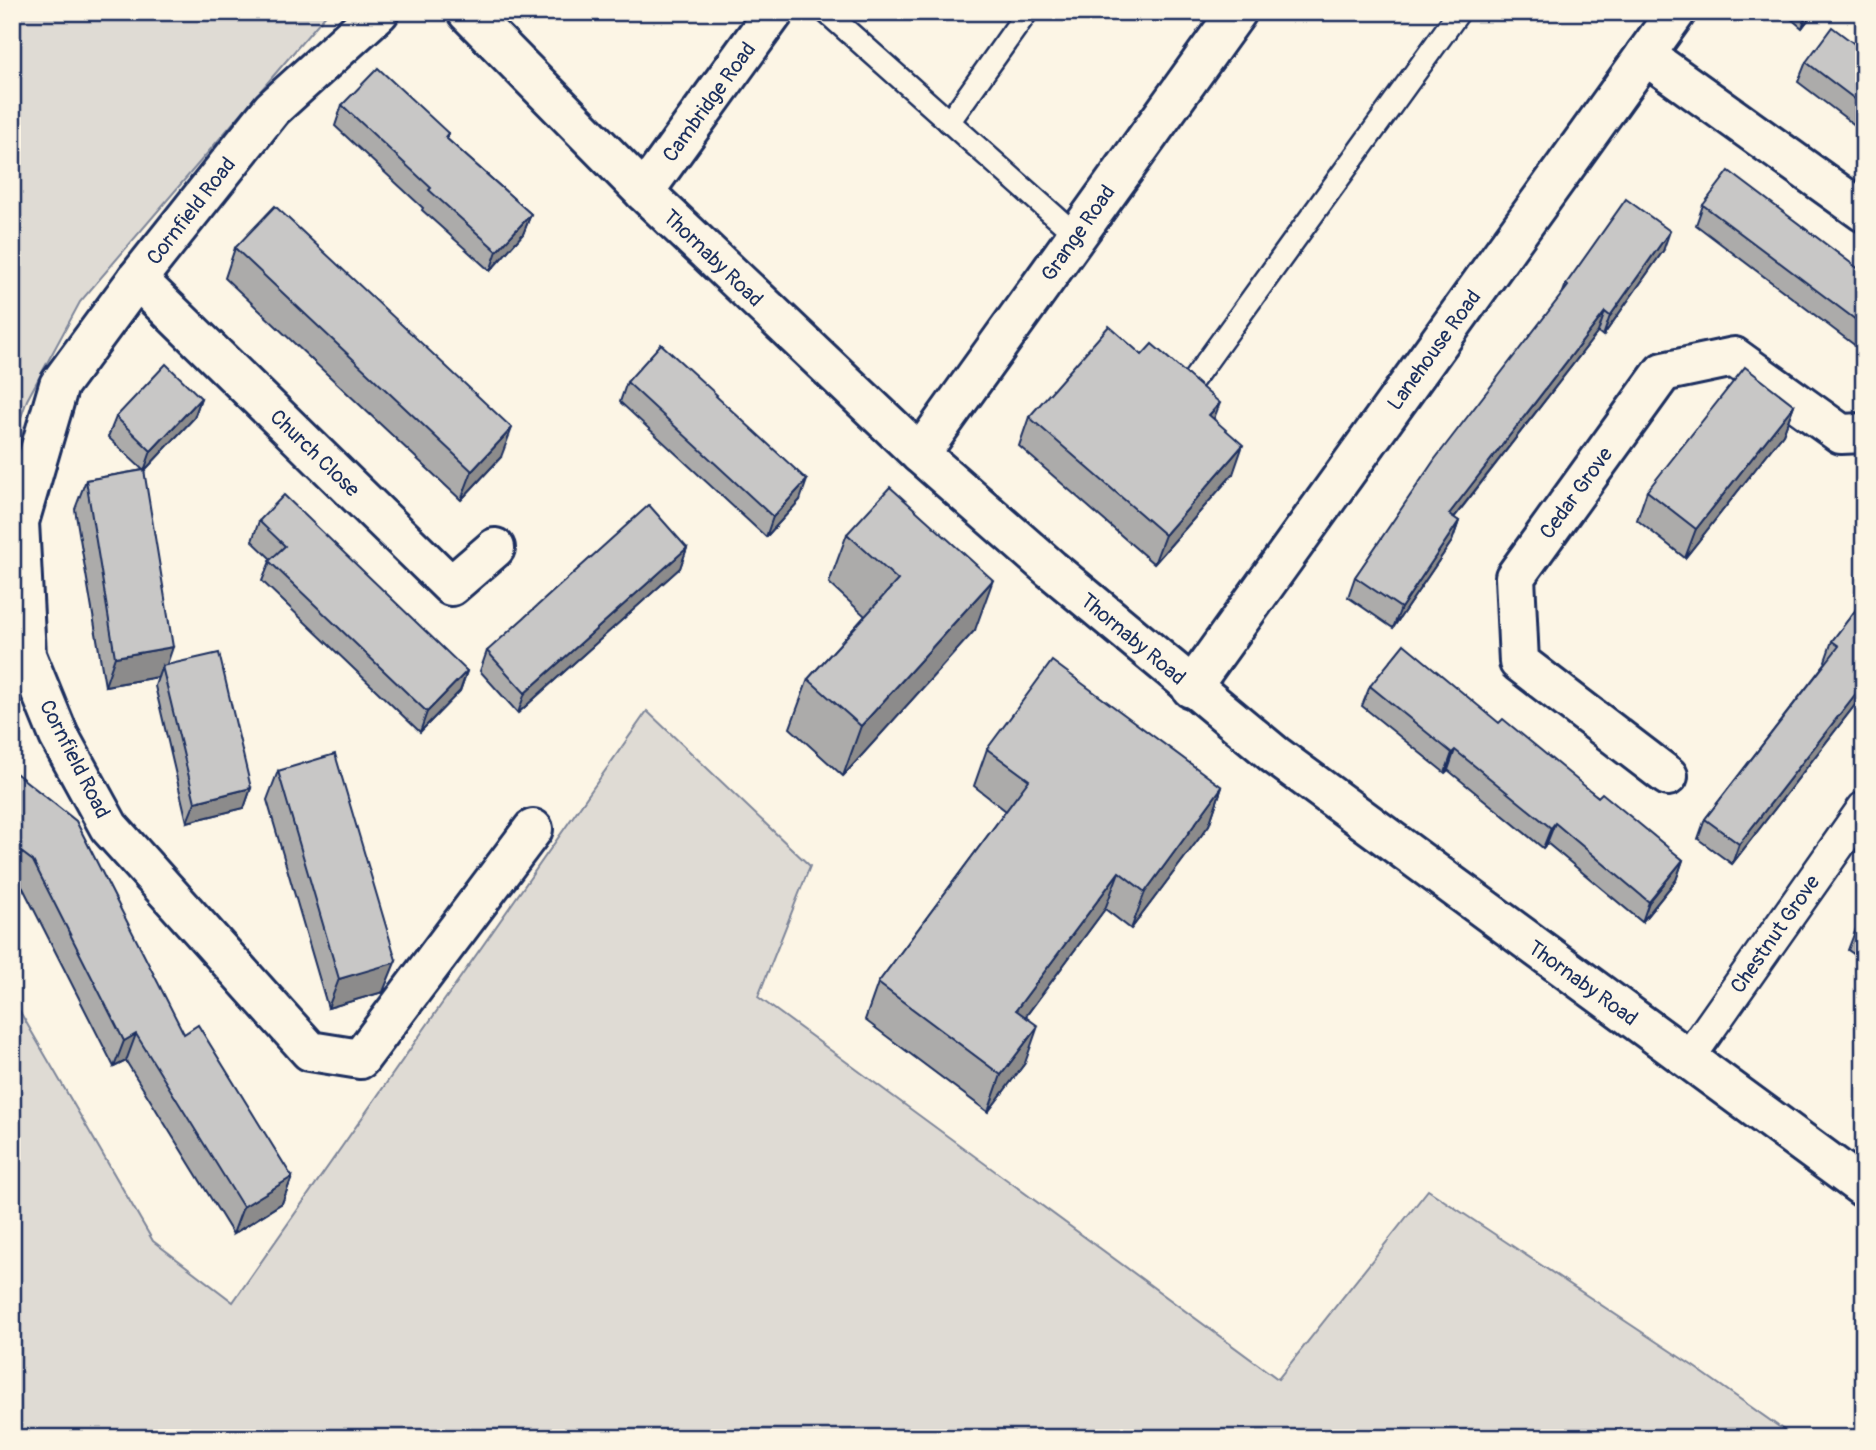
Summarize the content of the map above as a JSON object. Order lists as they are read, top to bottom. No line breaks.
{"streets":{"street":["Cambridge Road","Cornfield Road","Grange Road","Thornaby Road","Lanehouse Road","Church Close","Cedar Grove","Chestnut Grove"]},"crossings":[["Cambridge Road","Thornaby Road"],["Cornfield Road","Church Close"],["Grange Road","Thornaby Road"],["Thornaby Road","Lanehouse Road"],["Thornaby Road","Chestnut Grove"]]}
